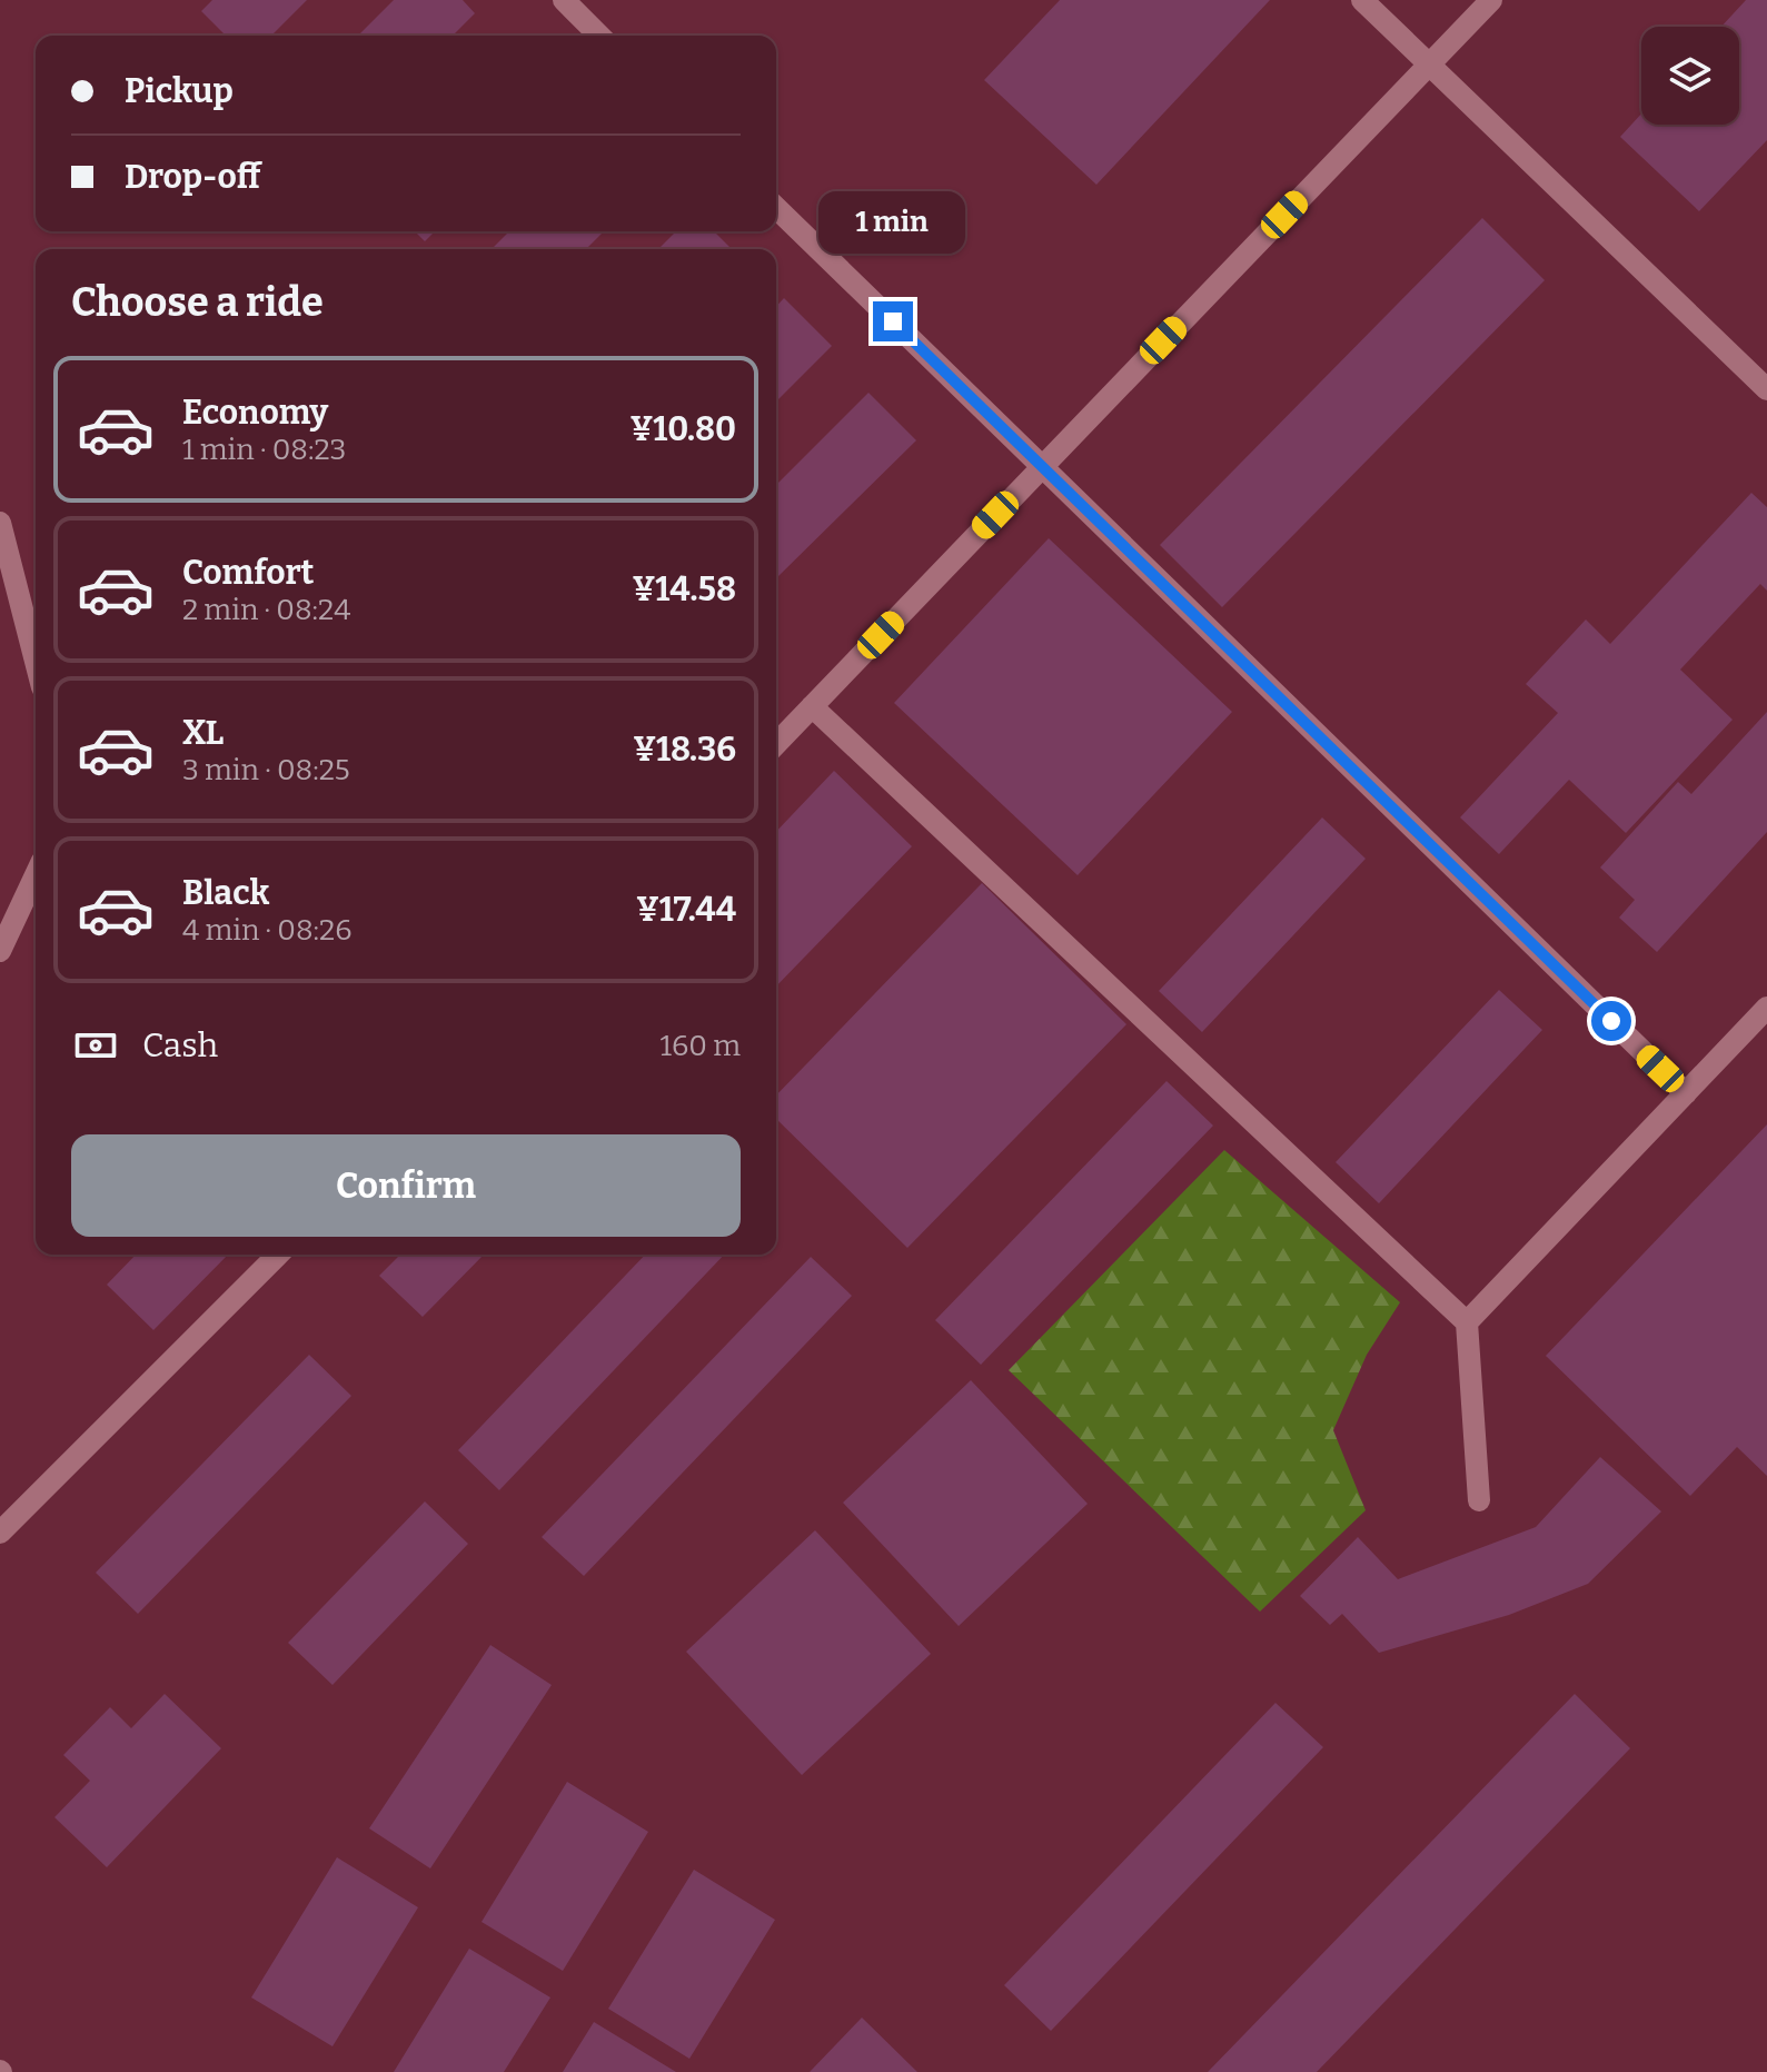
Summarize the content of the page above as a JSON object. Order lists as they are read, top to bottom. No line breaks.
{"page":{"banner":["Pickup","Drop-off"],"bubble":"1 min","heading":"Choose a ride","list":[{"name":"Economy","note":"1 min · 08:23","value":"¥10.80"},{"name":"Comfort","note":"2 min · 08:24","value":"¥14.58"},{"name":"XL","note":"3 min · 08:25","value":"¥18.36"},{"name":"Black","note":"4 min · 08:26","value":"¥17.44"}],"pay":["Cash","160 m"],"buttons":"Confirm"}}
